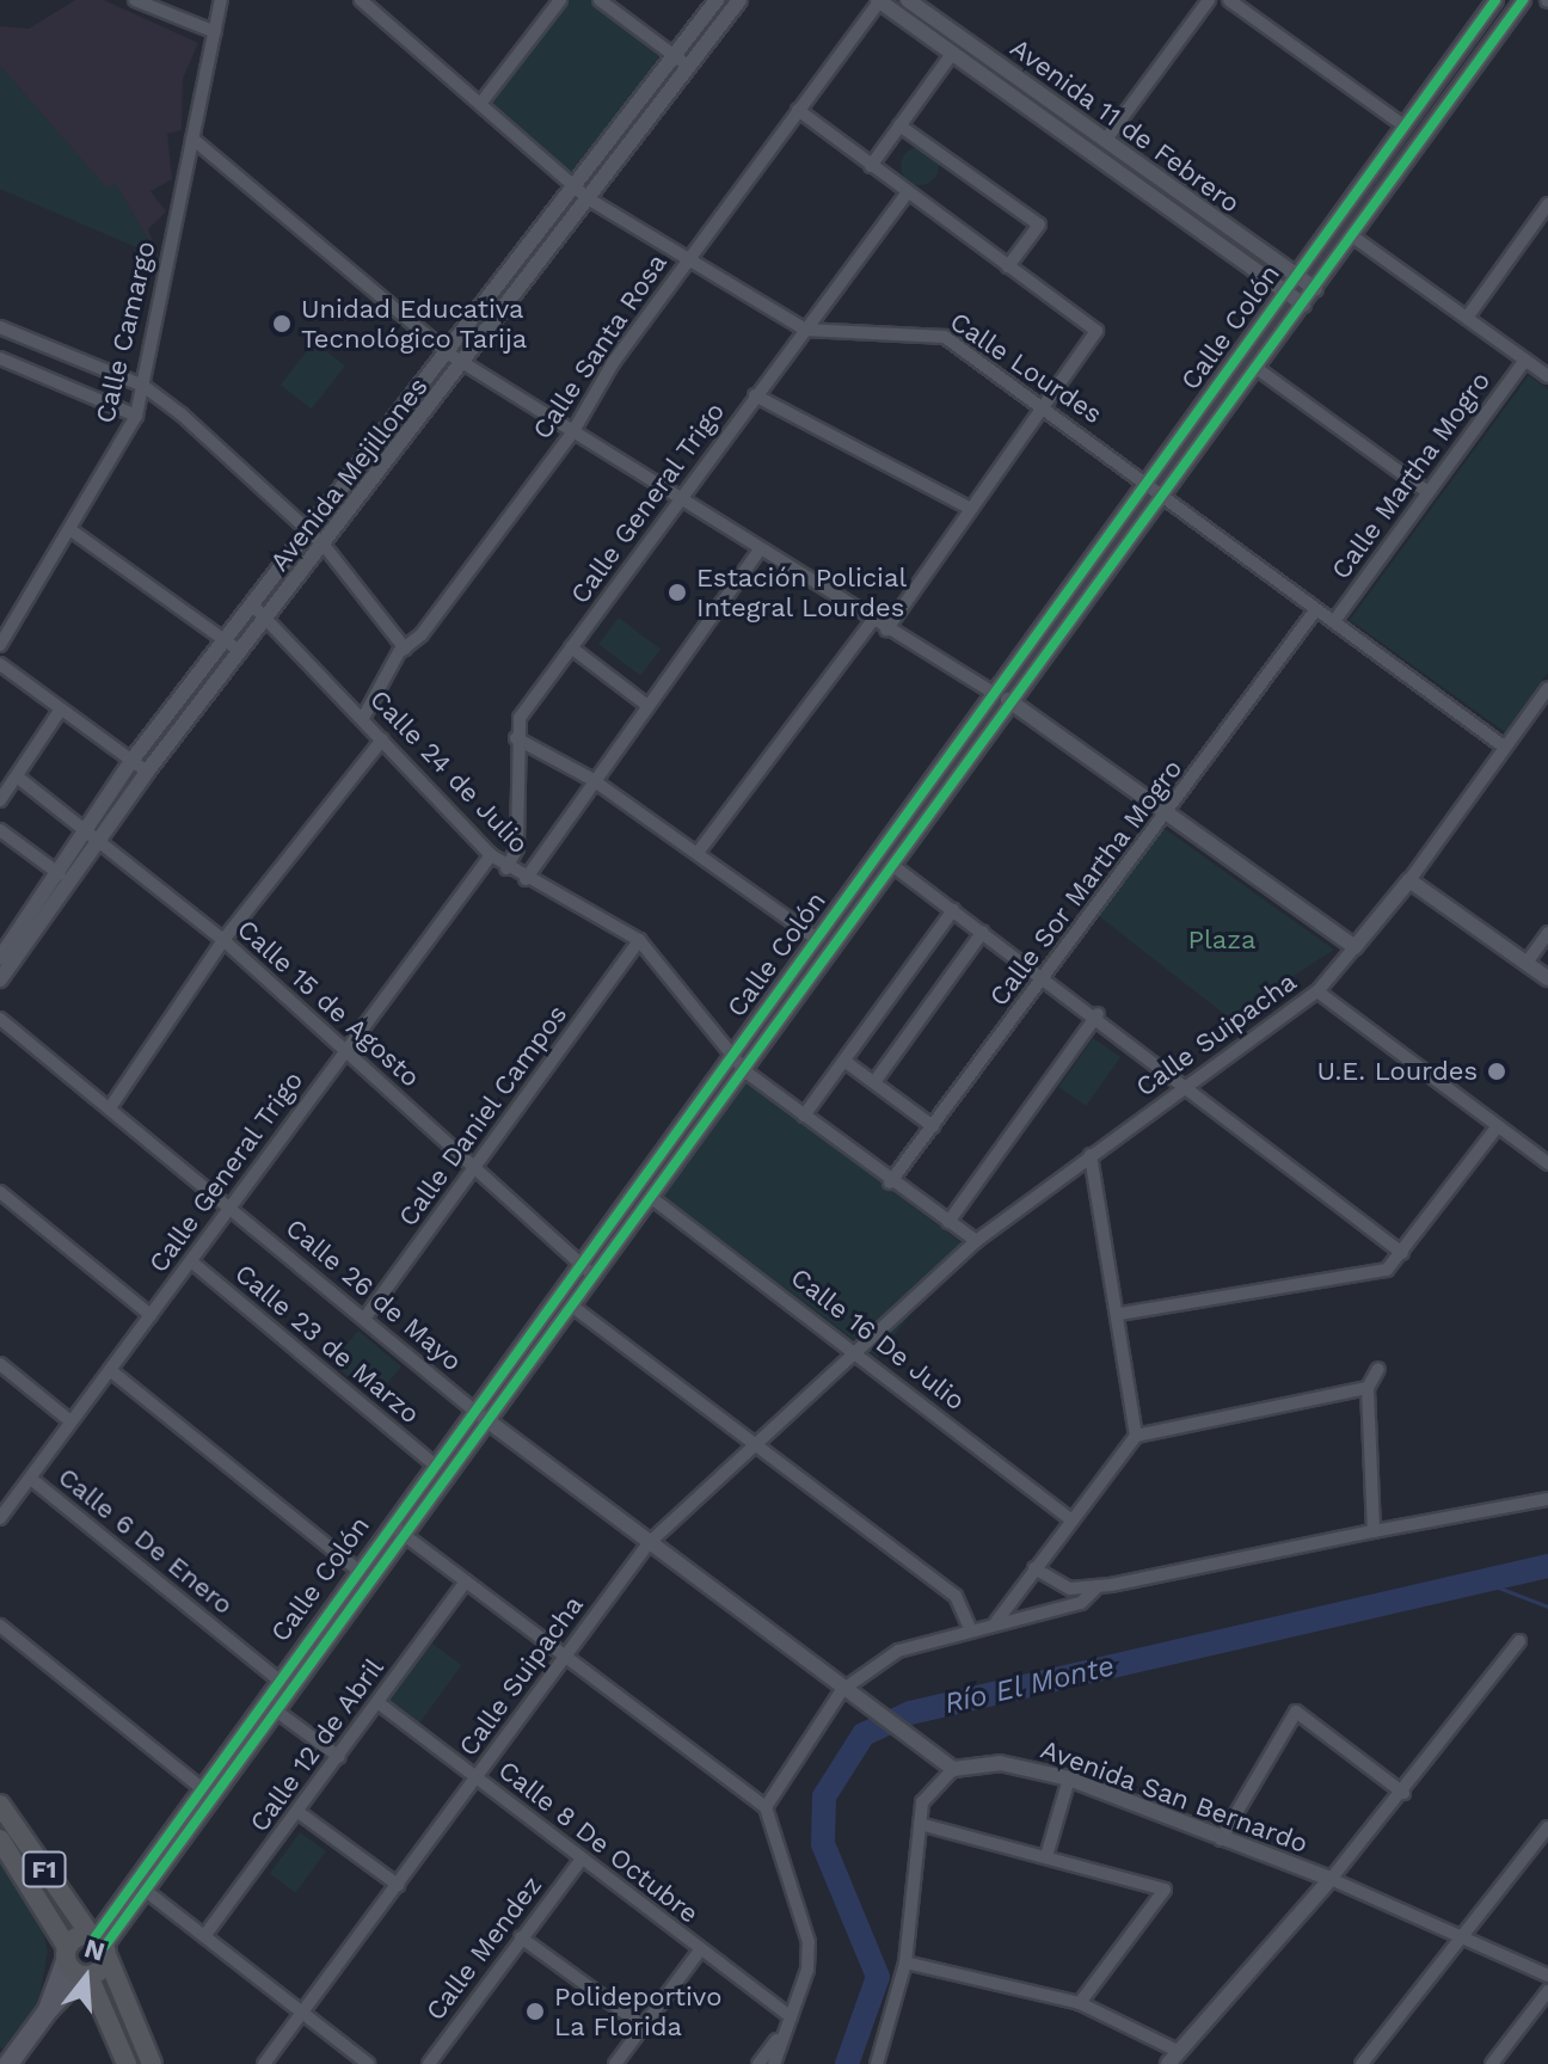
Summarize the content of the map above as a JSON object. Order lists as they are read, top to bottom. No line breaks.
{"streets":{"highway":["F1"],"street":["Avenida 11 de Febrero","Calle Colón","Calle Camargo","Calle Santa Rosa","Calle Lourdes","Avenida Mejillones","Calle Martha Mogro","Calle General Trigo","Calle 24 de Julio","Calle Sor Martha Mogro","Calle 15 de Agosto","Calle Suipacha","Calle Daniel Campos","Calle 26 de Mayo","Calle 16 De Julio","Calle 23 de Marzo","Calle 6 De Enero","Calle 12 de Abril","Avenida San Bernardo","Calle 8 De Octubre","Calle Mendez"]},"crossings":[["Avenida 11 de Febrero","Calle Colón"],["Avenida 11 de Febrero","Calle Santa Rosa"],["Calle Colón","Calle Lourdes"],["Calle Colón","Calle 24 de Julio"],["Calle Colón","Calle 15 de Agosto"],["Calle Colón","Calle 26 de Mayo"],["Calle Colón","Calle 16 De Julio"],["Calle Colón","Calle 23 de Marzo"],["Calle Colón","Calle 6 De Enero"],["Calle Colón","F1"],["Calle Santa Rosa","Calle Lourdes"],["Calle Santa Rosa","Calle 24 de Julio"],["Calle Lourdes","Avenida Mejillones"],["Calle Lourdes","Calle Martha Mogro"],["Calle Lourdes","Calle General Trigo"],["Calle Lourdes","Calle Sor Martha Mogro"],["Calle Lourdes","Calle Suipacha"],["Avenida Mejillones","Calle 24 de Julio"],["Avenida Mejillones","Calle 15 de Agosto"],["Calle General Trigo","Calle 24 de Julio"],["Calle General Trigo","Calle 15 de Agosto"],["Calle General Trigo","Calle 26 de Mayo"],["Calle General Trigo","Calle 23 de Marzo"],["Calle General Trigo","Calle 6 De Enero"],["Calle 24 de Julio","Calle Sor Martha Mogro"],["Calle 24 de Julio","Calle Suipacha"],["Calle 24 de Julio","Calle Daniel Campos"],["Calle 15 de Agosto","Calle Daniel Campos"],["Calle Suipacha","Calle 26 de Mayo"],["Calle Suipacha","Calle 16 De Julio"],["Calle Suipacha","Calle 8 De Octubre"],["Calle Daniel Campos","Calle 26 de Mayo"],["Calle 26 de Mayo","Avenida San Bernardo"],["Calle 12 de Abril","Calle 8 De Octubre"],["Calle 8 De Octubre","Calle Mendez"]],"water":["Río El Monte"],"parks":["Plaza"],"places":["Unidad Educativa Tecnológico Tarija","Estación Policial Integral Lourdes","U.E. Lourdes","Polideportivo La Florida"],"north":"top"}
